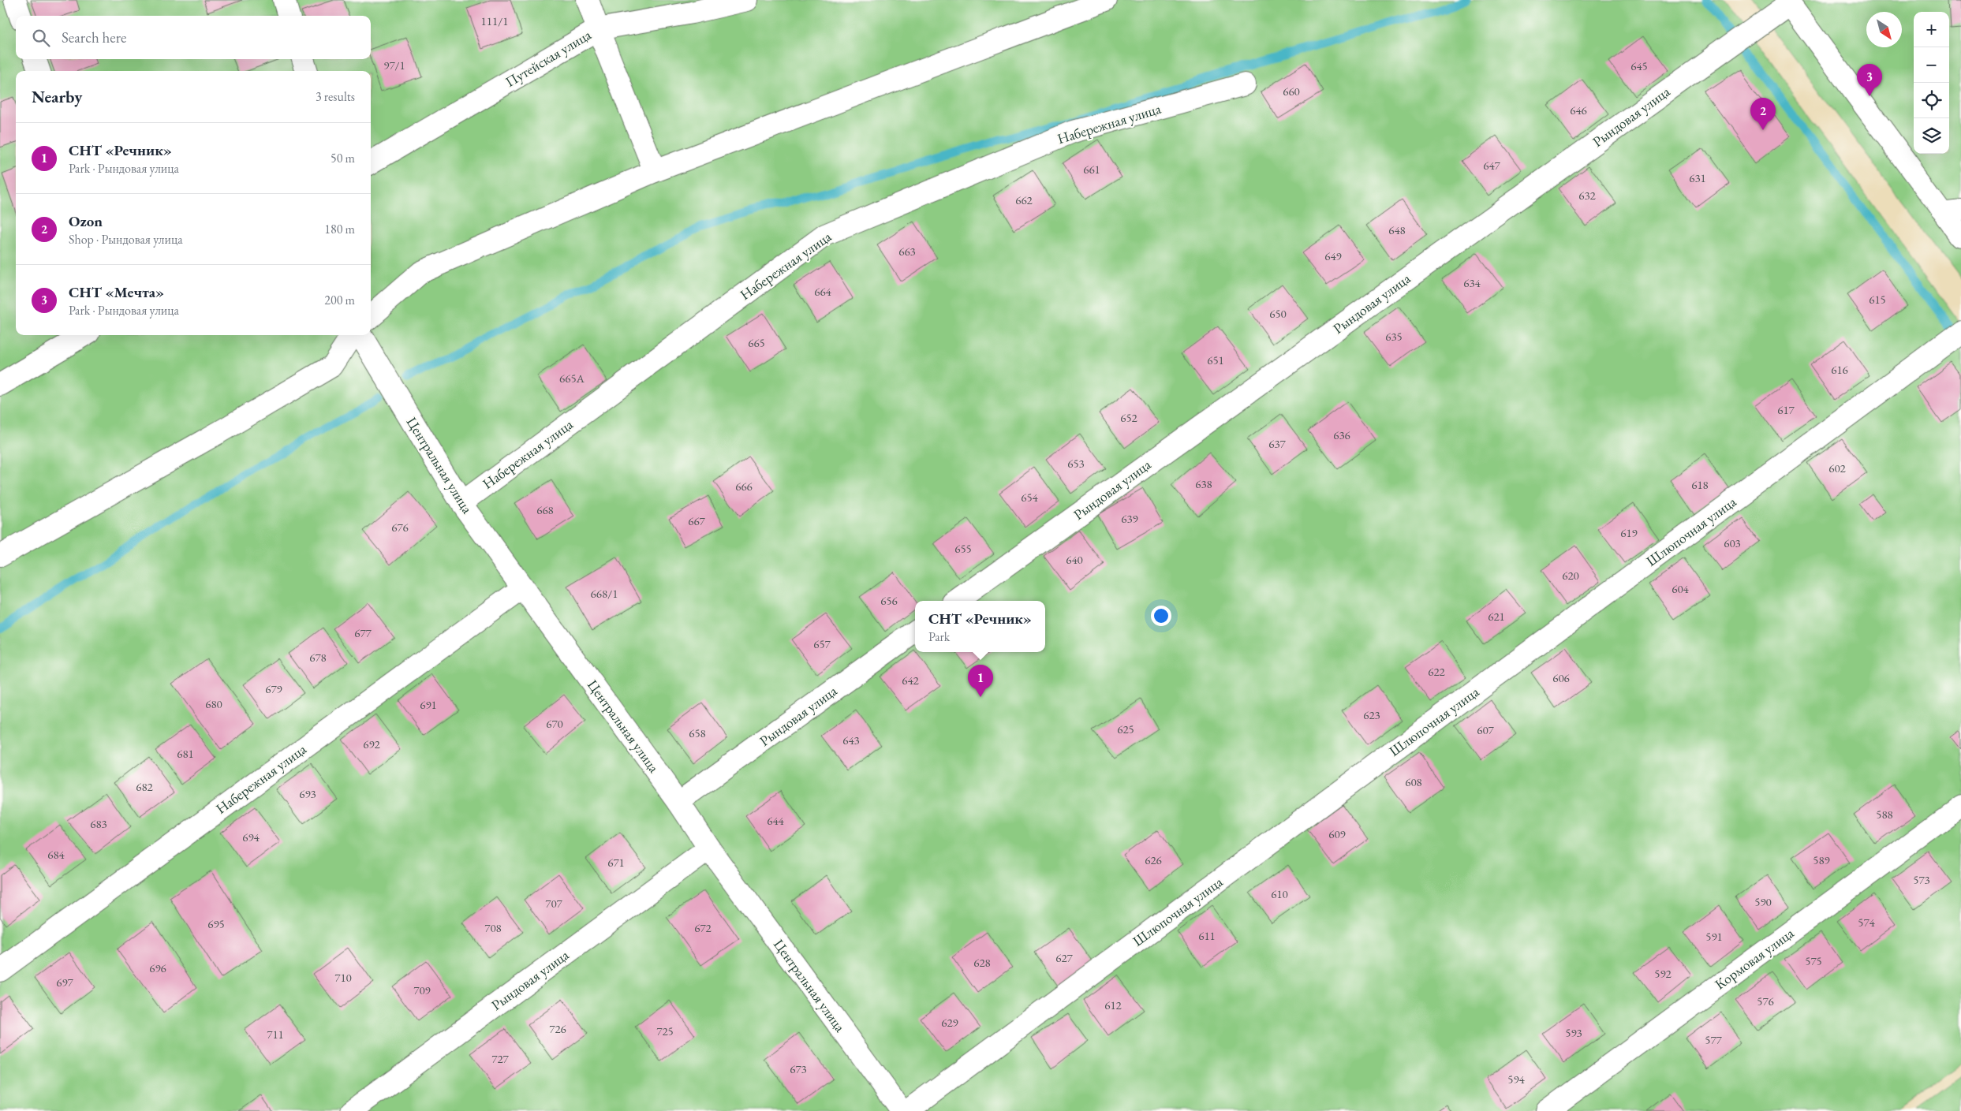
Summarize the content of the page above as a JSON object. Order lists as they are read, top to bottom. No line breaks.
{"streets":{"street":["Путейская улица","Рындовая улица","Набережная улица","Центральная улица","Шлюпочная улица","Кормовая улица"]},"crossings":[["Рындовая улица","Центральная улица"],["Набережная улица","Центральная улица"]],"house_numbers":["111/1","97/1","645","660","646","647","661","631","632","662","648","663","649","634","664","615","650","635","665","651","616","665А","617","652","636","637","653","602","638","618","666","654","668","639","667","676","619","603","655","640","620","604","668/1","656","621","677","657","678","622","606","642","679","680","691","623","670","625","607","658","643","692","681","608","682","693","588","644","683","609","694","684","626","589","671","573","610","590","707","574","695","708","672","611","591","627","575","628","696","592","710","697","709","576","612","629","726","725","593","711","577","727","673","594"],"north":"bottom right","page":{"map_buttons":["+","−"],"search":"Search here","pins":["3","2","1"],"heading":["Nearby","3 results"],"list":[{"mark":"1","name":"СНТ «Речник»","note":"Park · Рындовая улица","value":"50 m"},{"mark":"2","name":"Ozon","note":"Shop · Рындовая улица","value":"180 m"},{"mark":"3","name":"СНТ «Мечта»","note":"Park · Рындовая улица","value":"200 m"}],"popup":["СНТ «Речник»","Park"]}}
